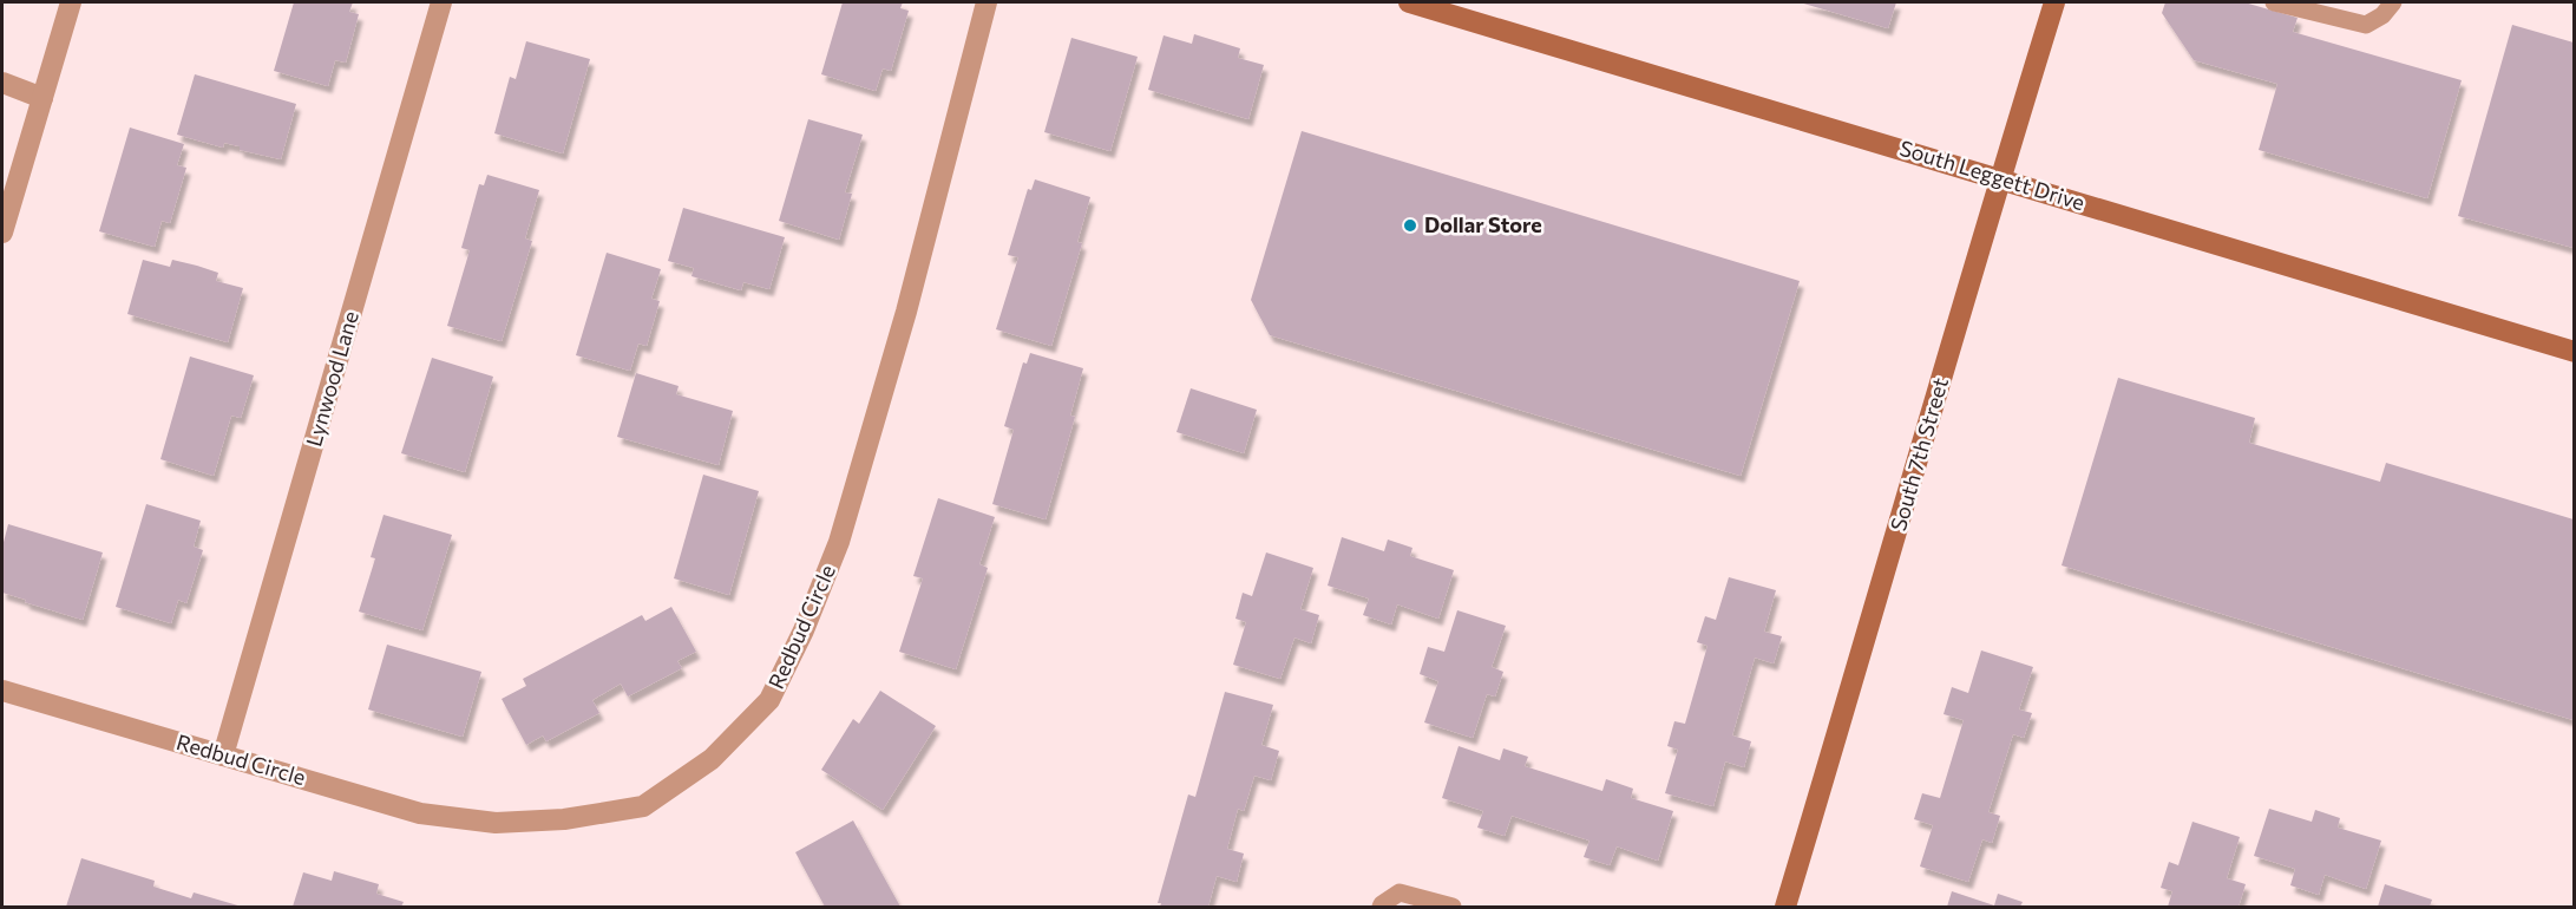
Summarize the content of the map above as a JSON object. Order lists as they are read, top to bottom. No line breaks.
{"streets":{"street":["South Leggett Drive","Lynwood Lane","South 7th Street","Redbud Circle"]},"crossings":[["South Leggett Drive","South 7th Street"],["Lynwood Lane","Redbud Circle"]],"places":["Dollar Store"]}
